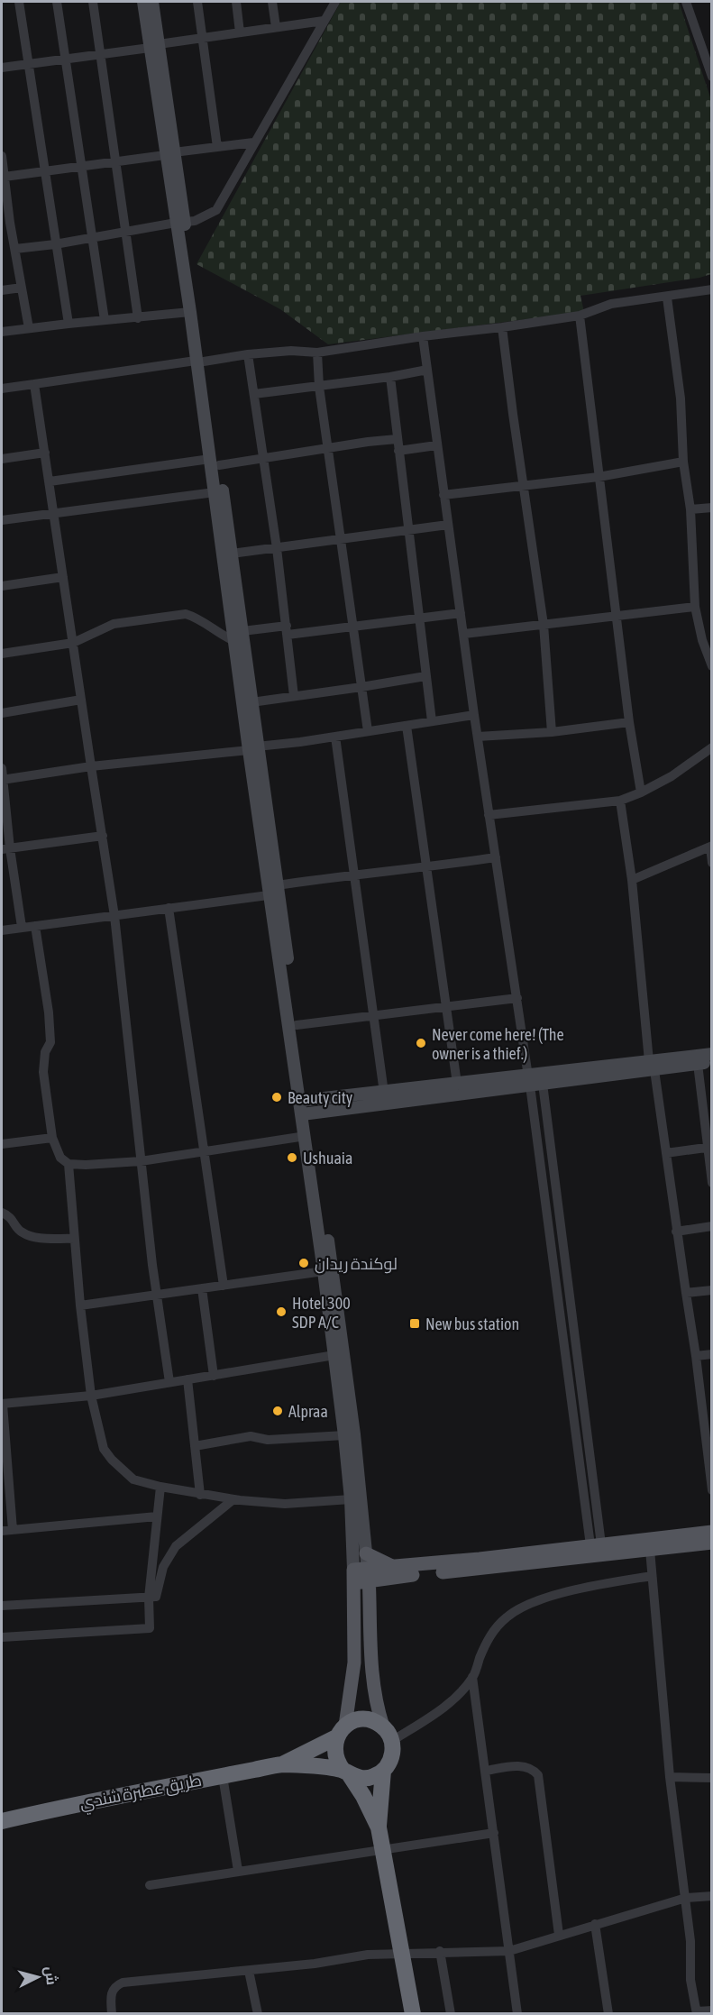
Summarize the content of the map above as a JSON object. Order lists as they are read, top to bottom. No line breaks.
{"streets":{"highway":["طريق عطبرة شندي"]},"places":{"other":["Never come here! (The owner is a thief.)","Beauty city","Ushuaia","لوكندة ريدان","Hotel 300 SDP A/C","Alpraa"],"transit":["New bus station"]},"north":"right"}
